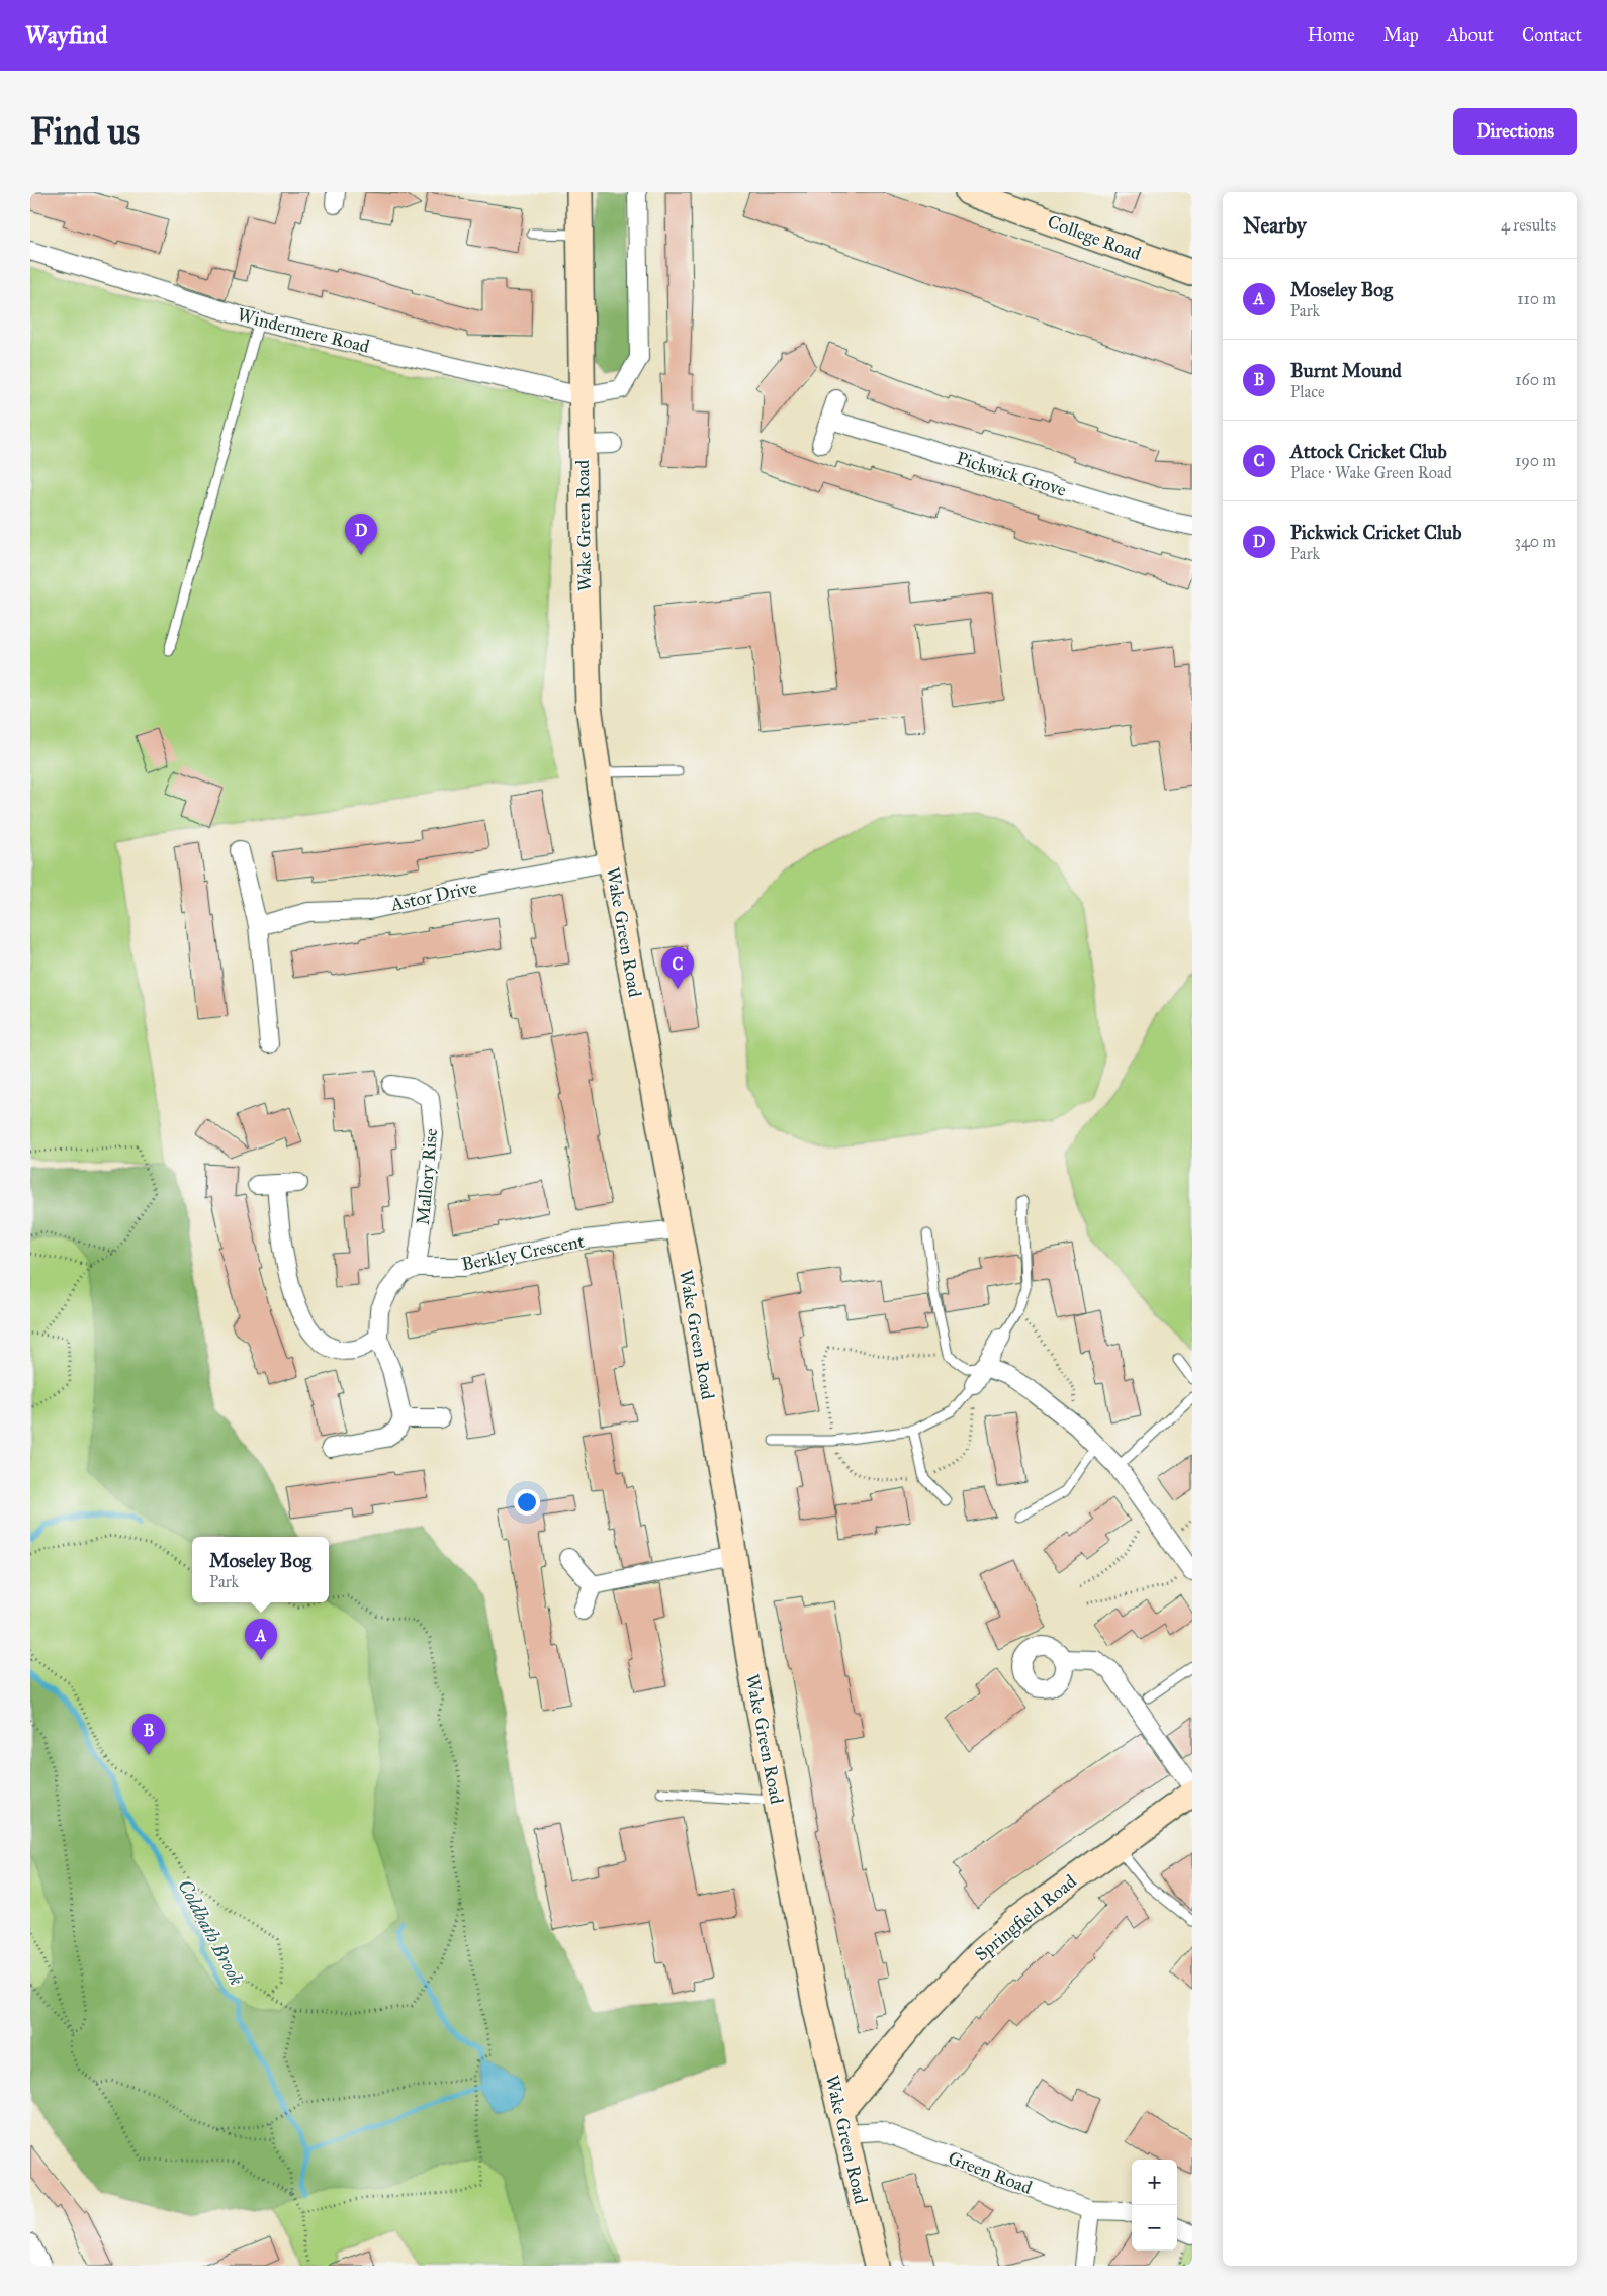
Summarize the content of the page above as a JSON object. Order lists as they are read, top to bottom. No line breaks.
{"streets":{"street":["College Road","Windermere Road","Pickwick Grove","Wake Green Road","Astor Drive","Mallory Rise","Berkley Crescent","Springfield Road","Green Road"]},"crossings":[["Windermere Road","Wake Green Road"],["Wake Green Road","Astor Drive"],["Wake Green Road","Berkley Crescent"],["Wake Green Road","Springfield Road"],["Wake Green Road","Green Road"],["Mallory Rise","Berkley Crescent"],["Springfield Road","Green Road"]],"water":["Coldbath Brook"],"page":{"header":"Wayfind","nav":["Home","Map","About","Contact"],"buttons":"Directions","title":"Find us","heading":["Nearby","4 results"],"list":[{"mark":"A","name":"Moseley Bog","note":"Park","value":"110 m"},{"mark":"B","name":"Burnt Mound","note":"Place","value":"160 m"},{"mark":"C","name":"Attock Cricket Club","note":"Place · Wake Green Road","value":"190 m"},{"mark":"D","name":"Pickwick Cricket Club","note":"Park","value":"340 m"}],"pins":["D","C","A","B"],"popup":["Moseley Bog","Park"],"map_buttons":["+","−"]}}
